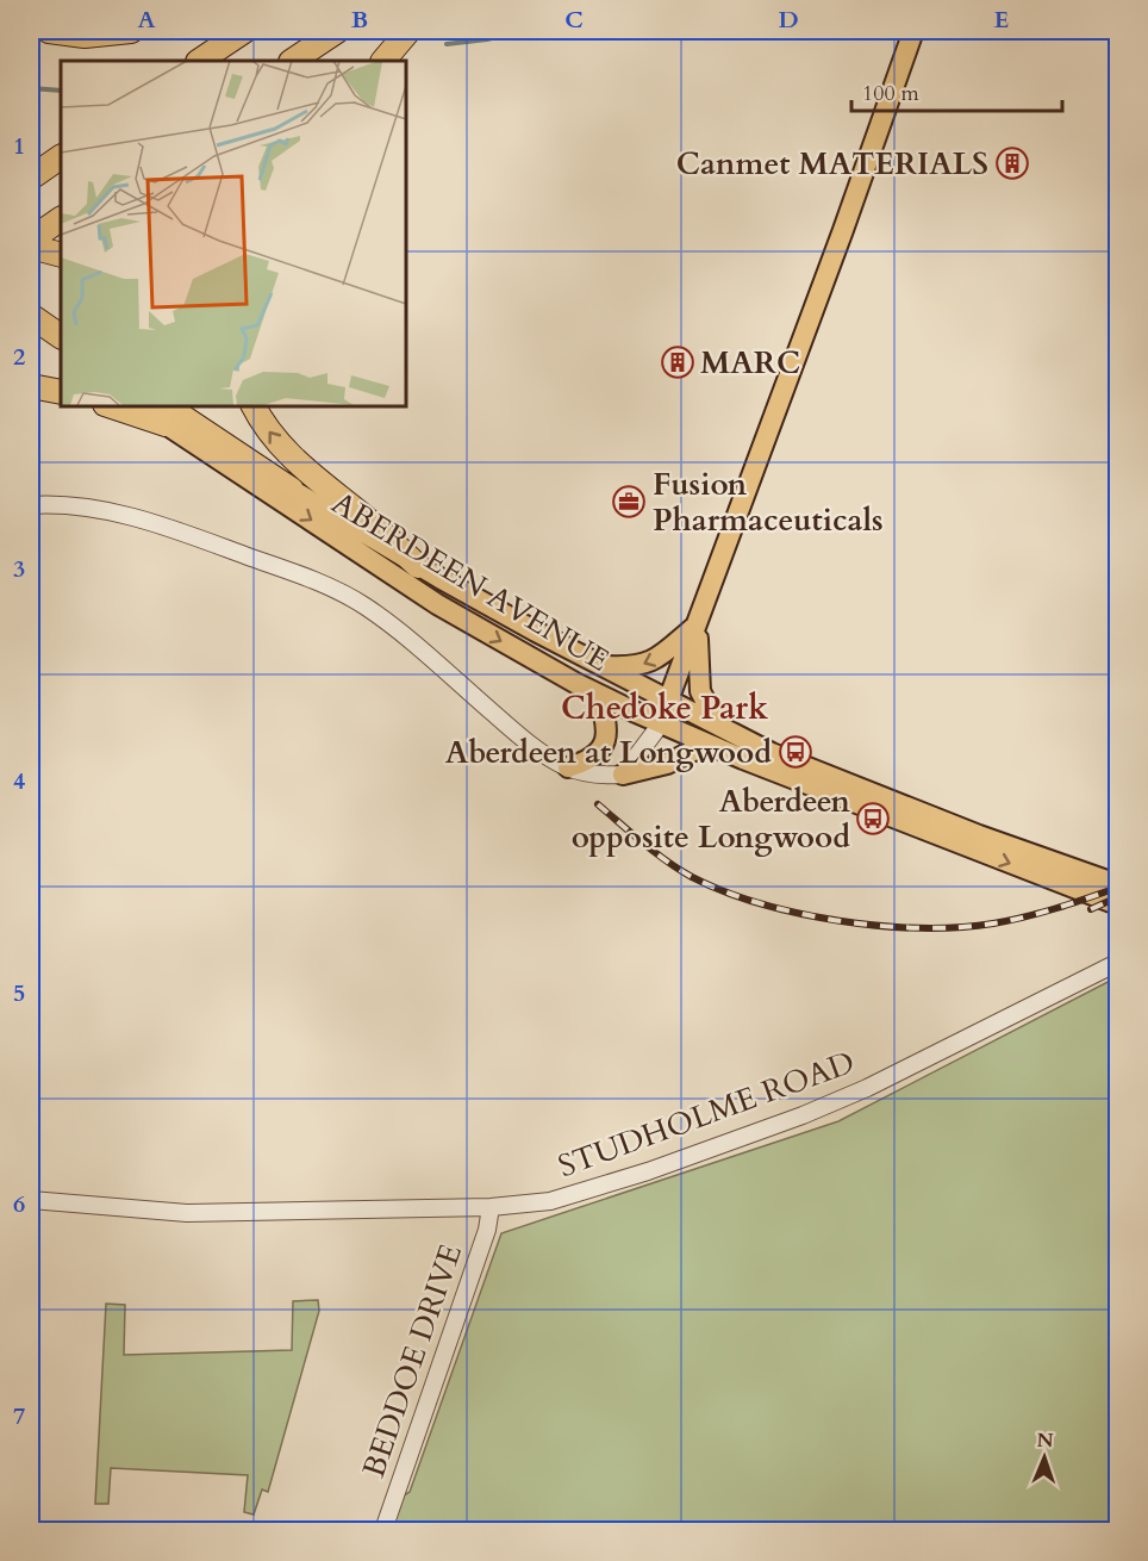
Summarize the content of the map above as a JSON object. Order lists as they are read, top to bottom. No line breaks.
{"streets":{"main road":["ABERDEEN AVENUE"],"street":["STUDHOLME ROAD","BEDDOE DRIVE"]},"crossings":[["STUDHOLME ROAD","BEDDOE DRIVE"]],"districts":["Chedoke Park"],"places":{"building":["Canmet MATERIALS","MARC"],"office":["Fusion Pharmaceuticals"],"bus stop":["Aberdeen at Longwood","Aberdeen opposite Longwood"]},"scale_bar":"100 m","north":"top","grid":{"columns":["A","B","C","D","E"],"rows":["1","2","3","4","5","6","7"]}}
